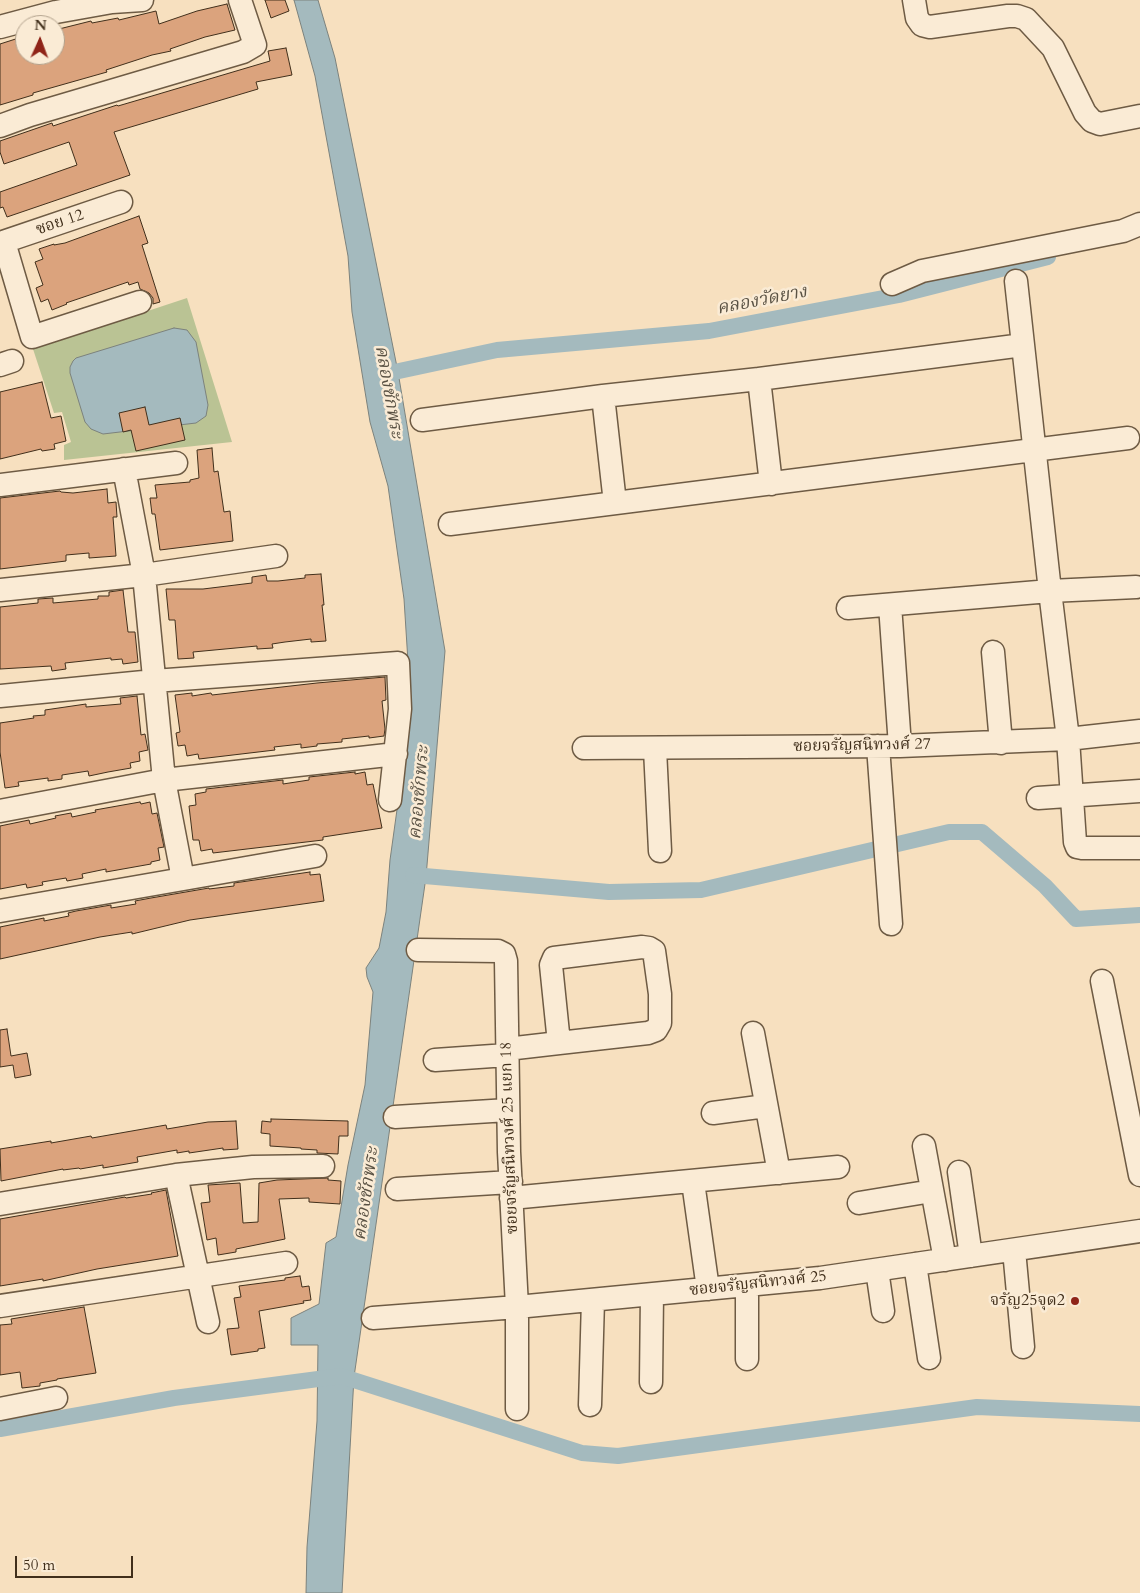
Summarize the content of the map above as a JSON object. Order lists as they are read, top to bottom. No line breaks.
{"streets":{"street":["ซอย 12","ซอยจรัญสนิทวงศ์ 27","ซอยจรัญสนิทวงศ์ 25 แยก 18","ซอยจรัญสนิทวงศ์ 25"]},"crossings":[["ซอยจรัญสนิทวงศ์ 25 แยก 18","ซอยจรัญสนิทวงศ์ 25"]],"water":["คลองวัดยาง","คลองชักพระ"],"places":["จรัญ25จุด2"],"scale_bar":"50 m","north":"top"}
